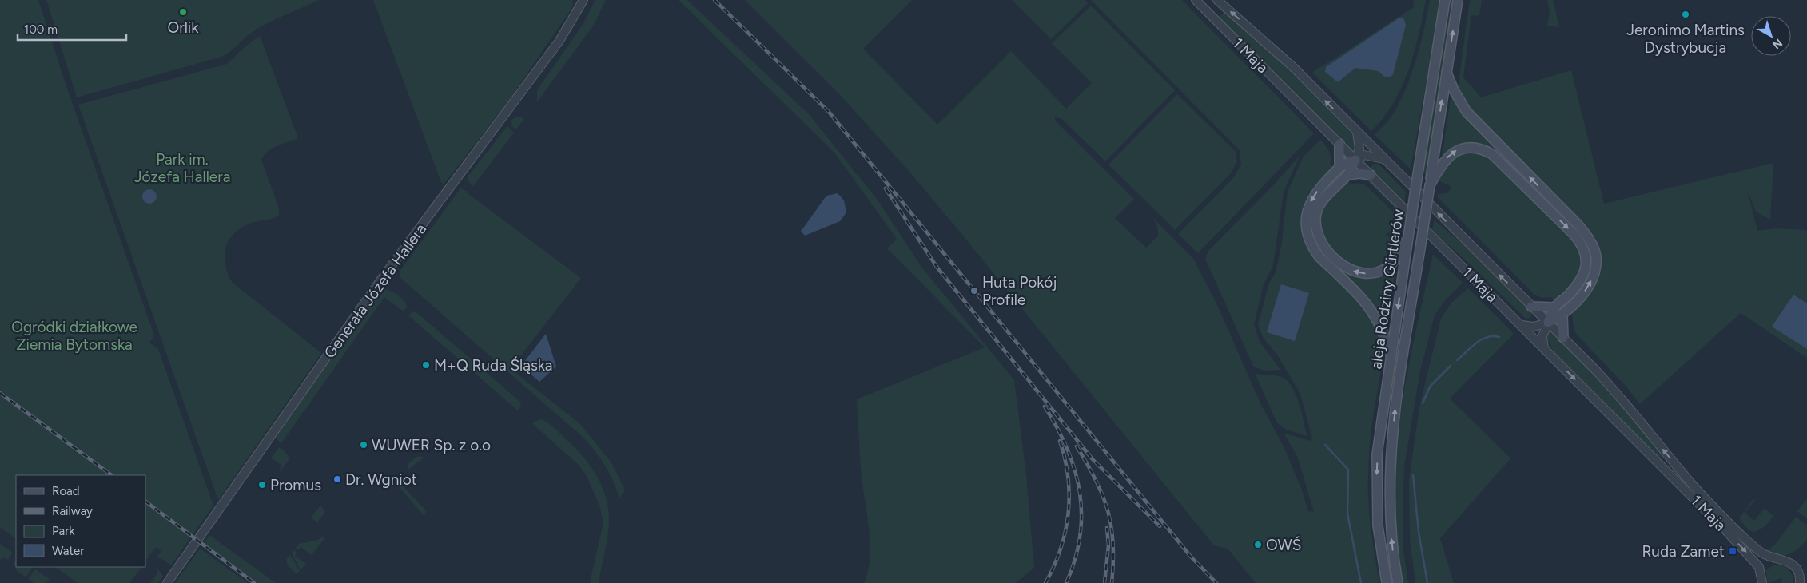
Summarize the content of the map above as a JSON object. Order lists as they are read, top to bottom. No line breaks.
{"streets":{"main road":["aleja Rodziny Gürtlerów"],"street":["1 Maja","Generała Józefa Hallera"]},"parks":["Park im. Józefa Hallera","Ogródki działkowe Ziemia Bytomska"],"places":{"other":["Orlik","Jeronimo Martins Dystrybucja","Huta Pokój Profile","M+Q Ruda Śląska","WUWER Sp. z o.o","Dr. Wgniot","Promus","OWŚ"],"transit":["Ruda Zamet"]},"legend":["Road","Railway","Park","Water"],"scale_bar":"100 m","north":"bottom right"}
